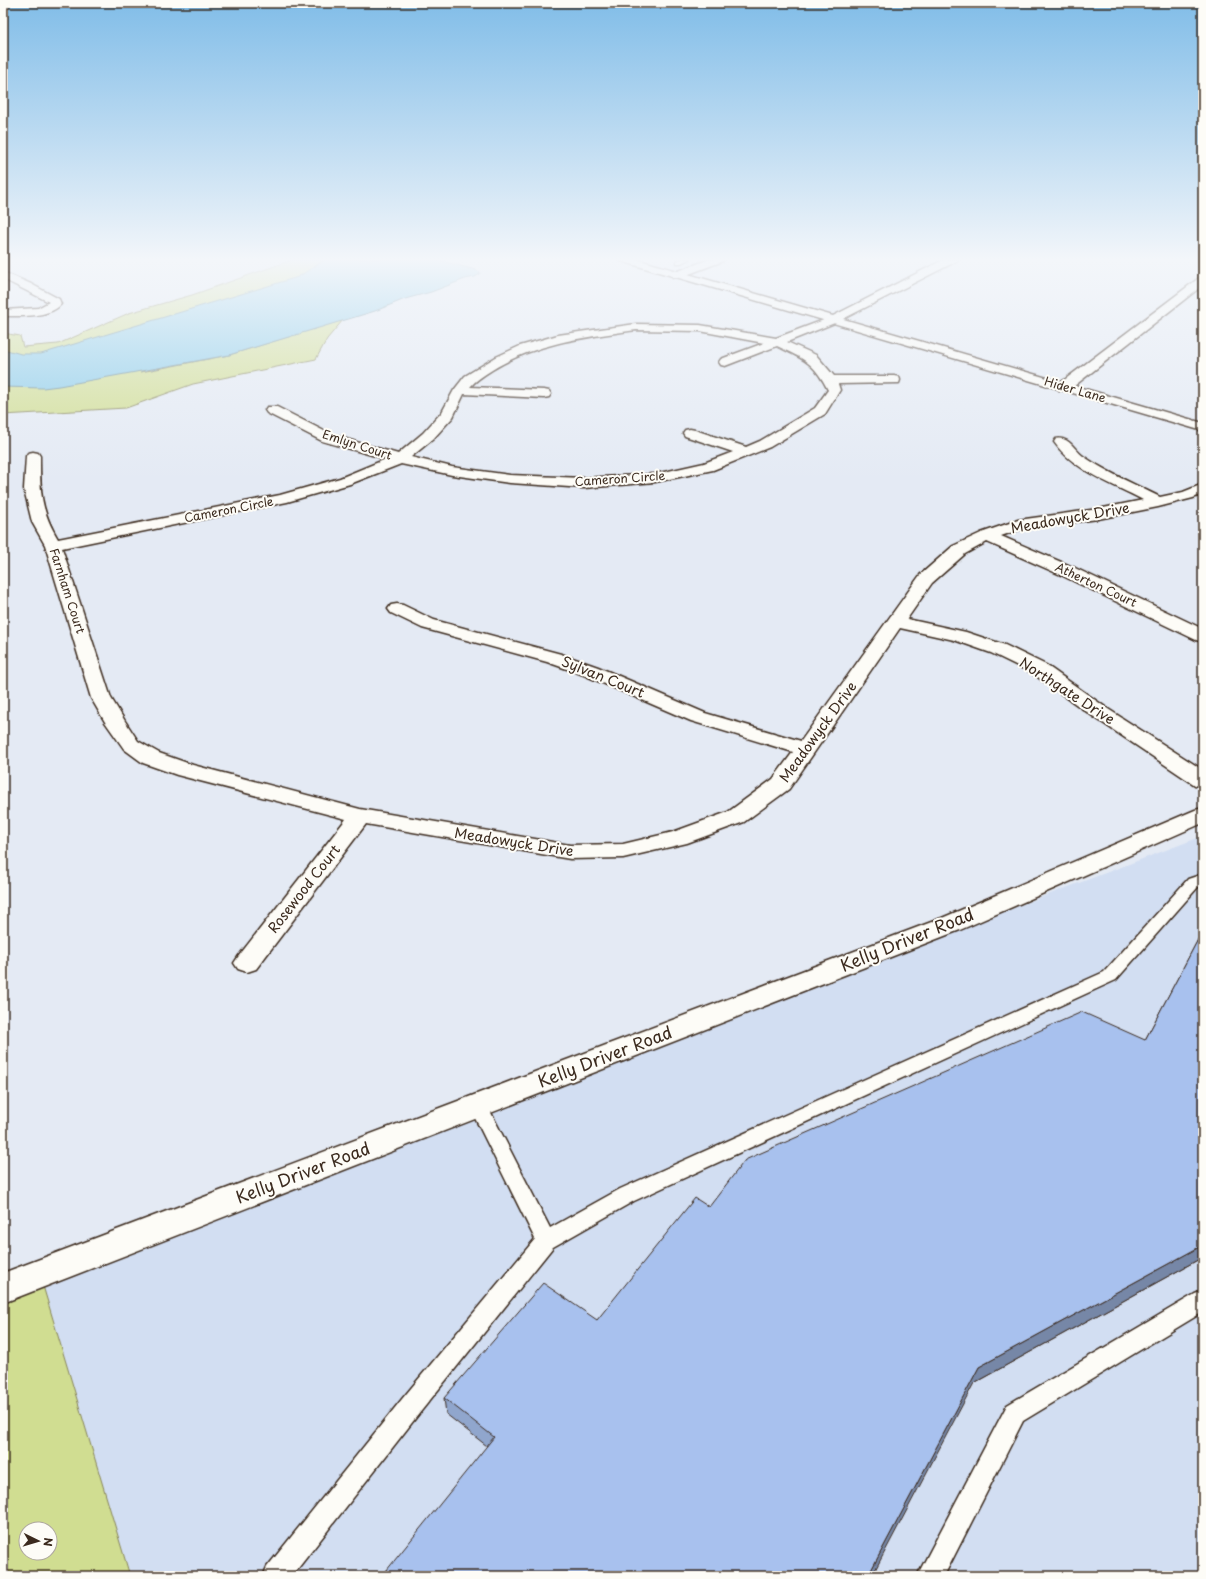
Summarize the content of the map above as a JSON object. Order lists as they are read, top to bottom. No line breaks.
{"streets":{"street":["Hider Lane","Emlyn Court","Cameron Circle","Meadowyck Drive","Atherton Court","Farnham Court","Sylvan Court","Northgate Drive","Rosewood Court","Kelly Driver Road"]},"crossings":[["Emlyn Court","Cameron Circle"],["Cameron Circle","Farnham Court"],["Meadowyck Drive","Atherton Court"],["Meadowyck Drive","Farnham Court"],["Meadowyck Drive","Sylvan Court"],["Meadowyck Drive","Northgate Drive"],["Meadowyck Drive","Rosewood Court"]],"north":"right"}
